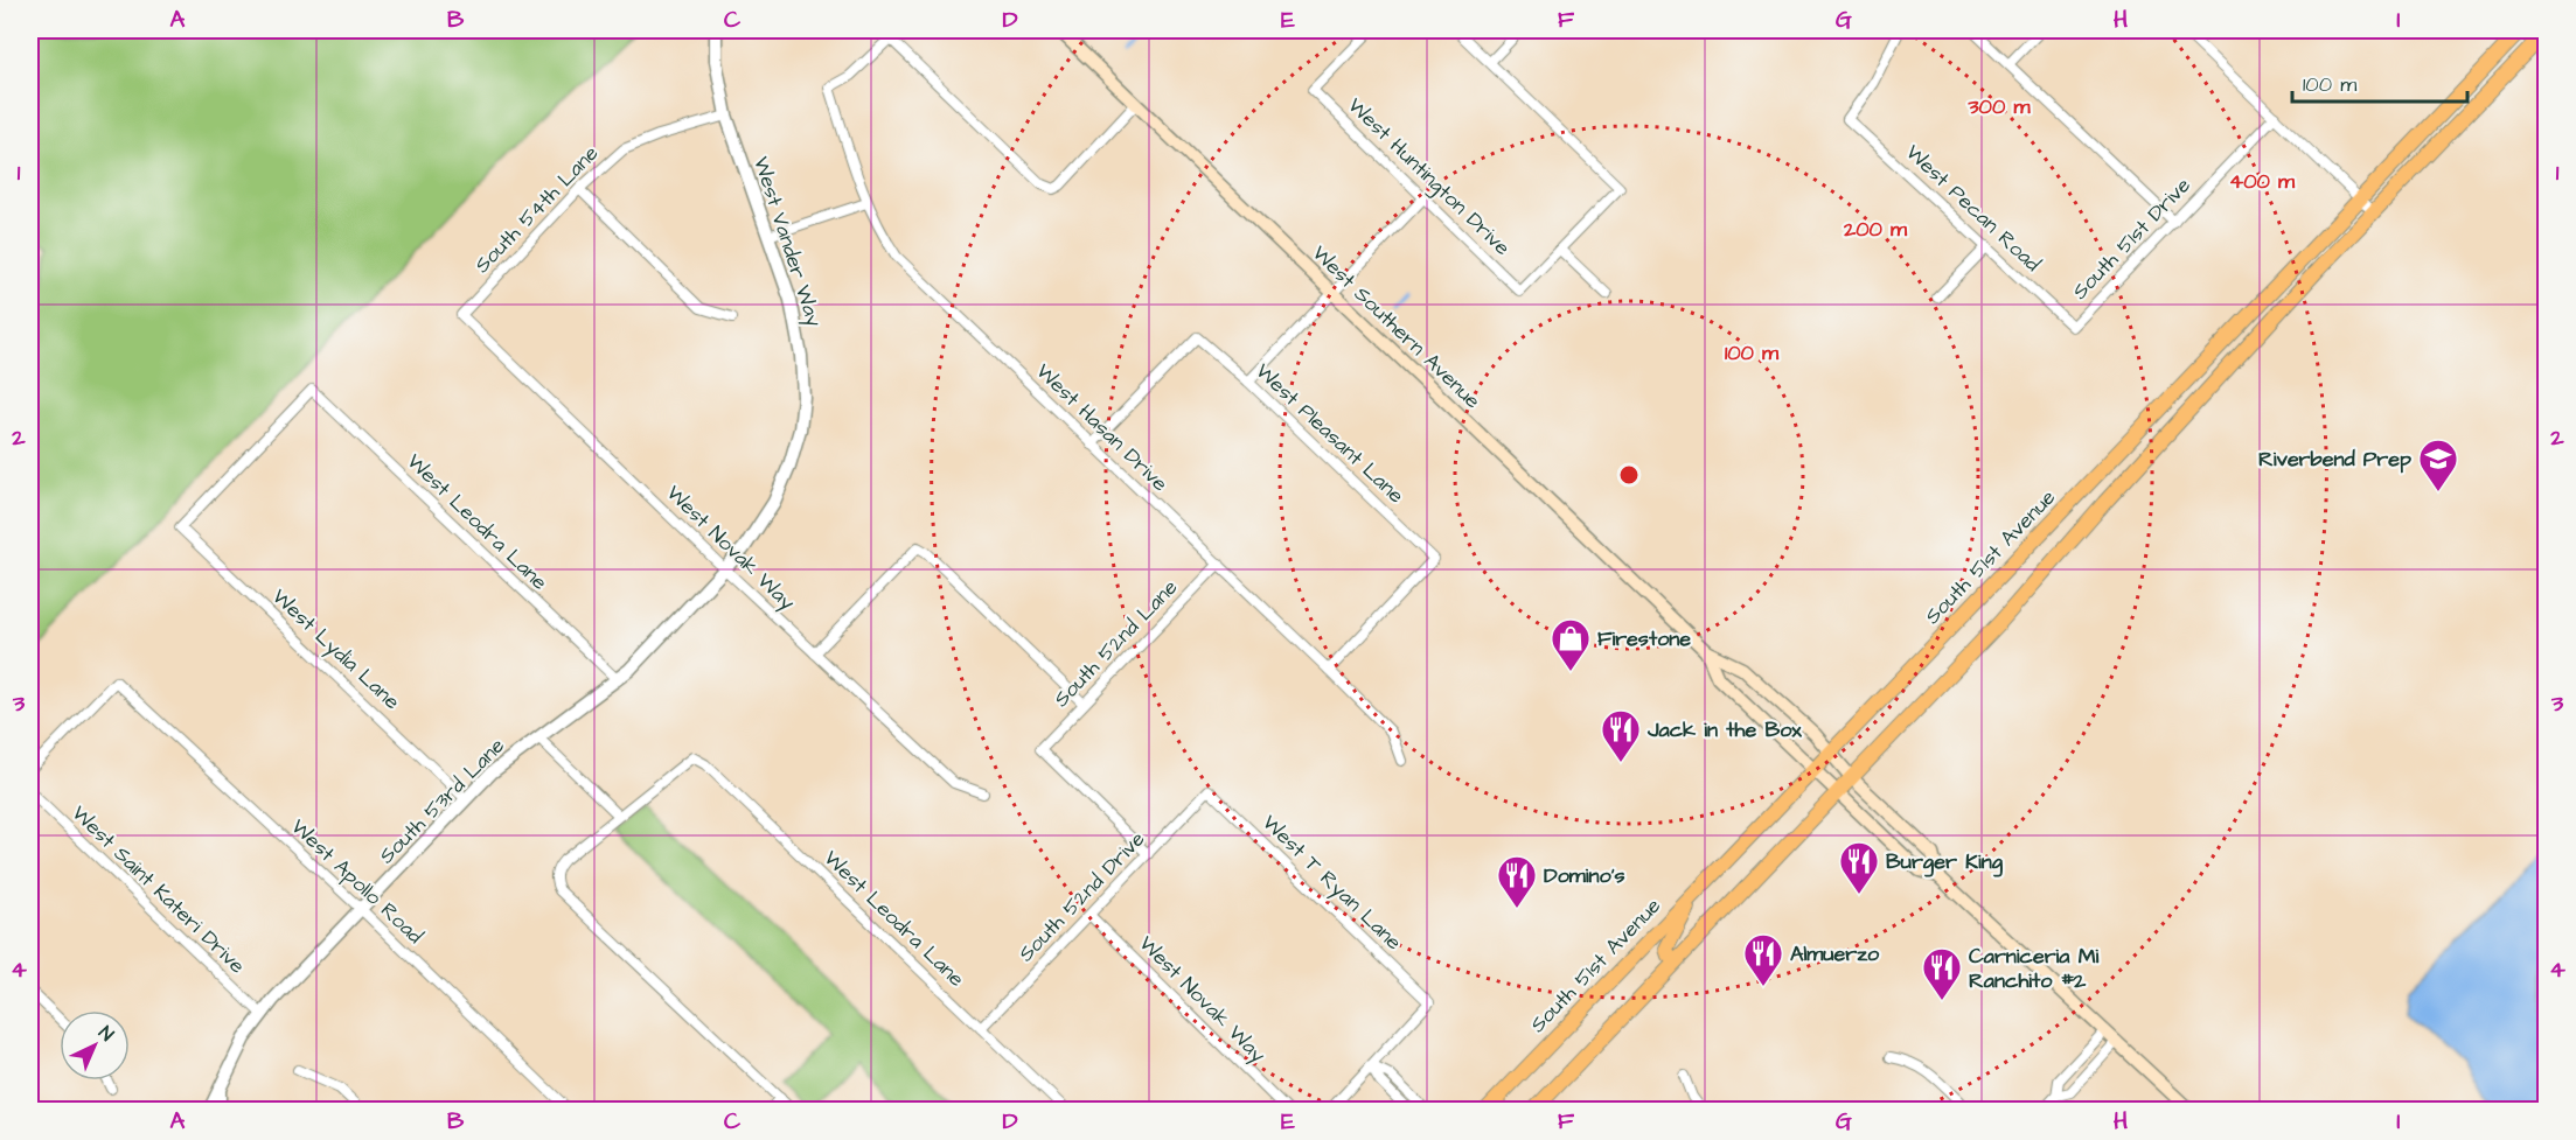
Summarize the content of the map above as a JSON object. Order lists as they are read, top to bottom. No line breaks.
{"streets":{"main road":["West Southern Avenue","South 51st Avenue"],"street":["West Huntington Drive","West Pecan Road","South 54th Lane","South 51st Drive","West Vander Way","West Hasan Drive","West Pleasant Lane","West Leodra Lane","West Novak Way","South 52nd Lane","West Lydia Lane","South 53rd Lane","West Apollo Road","West T Ryan Lane","West Saint Kateri Drive","South 52nd Drive"]},"crossings":[["West Pecan Road","South 51st Drive"],["South 54th Lane","West Vander Way"],["South 54th Lane","West Novak Way"],["West Vander Way","West Novak Way"],["West Vander Way","South 53rd Lane"],["West Southern Avenue","South 51st Avenue"],["West Hasan Drive","West Pleasant Lane"],["West Hasan Drive","South 52nd Lane"],["West Leodra Lane","West Lydia Lane"],["West Leodra Lane","South 53rd Lane"],["West Leodra Lane","South 52nd Drive"],["West Novak Way","South 53rd Lane"],["West Novak Way","South 52nd Drive"],["South 52nd Lane","South 52nd Drive"],["West Lydia Lane","South 53rd Lane"],["South 53rd Lane","West Apollo Road"],["South 53rd Lane","West Saint Kateri Drive"],["West T Ryan Lane","South 52nd Drive"]],"places":{"school or university":["Riverbend Prep"],"shop":["Firestone"],"restaurant":["Jack in the Box","Burger King","Domino's","Almuerzo","Carniceria Mi Ranchito #2"]},"scale_bar":"100 m","north":"top right","grid":{"columns":["A","B","C","D","E","F","G","H","I"],"rows":["1","2","3","4"]},"rings":["300 m","400 m","200 m","100 m"]}
